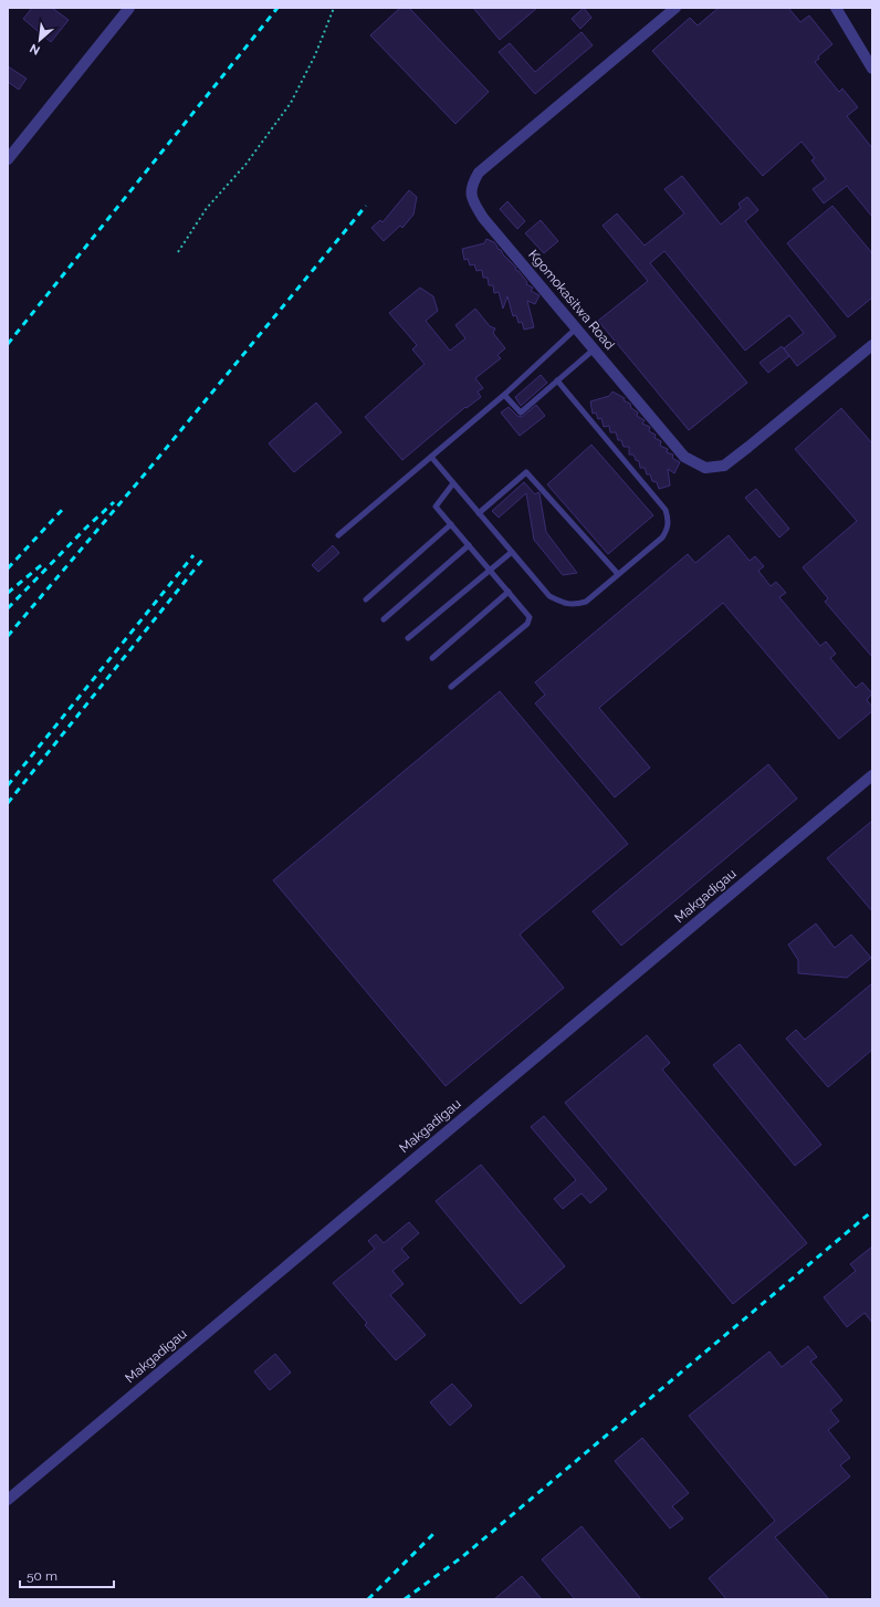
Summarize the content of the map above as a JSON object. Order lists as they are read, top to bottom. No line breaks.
{"streets":{"street":["Kgomokasitwa Road","Makgadigau"]},"scale_bar":"50 m","north":"bottom left"}
